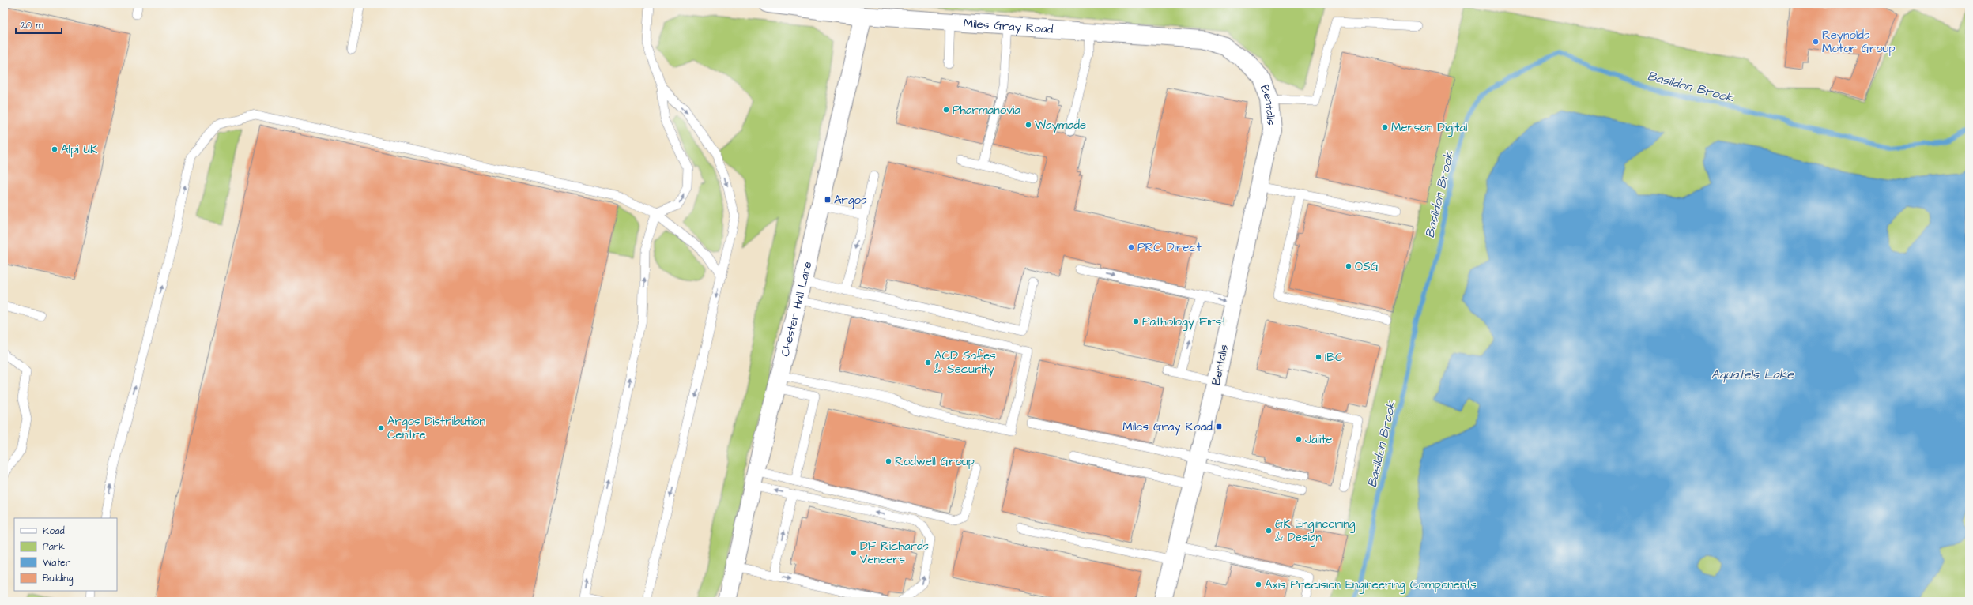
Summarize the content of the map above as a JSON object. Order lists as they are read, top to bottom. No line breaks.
{"streets":{"street":["Miles Gray Road","Bentalls","Chester Hall Lane"]},"crossings":[["Miles Gray Road","Bentalls"],["Miles Gray Road","Chester Hall Lane"]],"water":["Basildon Brook","Aquatels Lake"],"places":{"other":["Reynolds Motor Group","Pharmanovia","Waymade","Merson Digital","Alpi UK","PRC Direct","OSG","Pathology First","IBC","ACD Safes & Security","Argos Distribution Centre","Jalite","Rodwell Group","GK Engineering & Design","DF Richards Veneers","Axis Precision Engineering Components"],"transit":["Argos","Miles Gray Road"]},"legend":["Road","Park","Water","Building"],"scale_bar":"20 m"}
